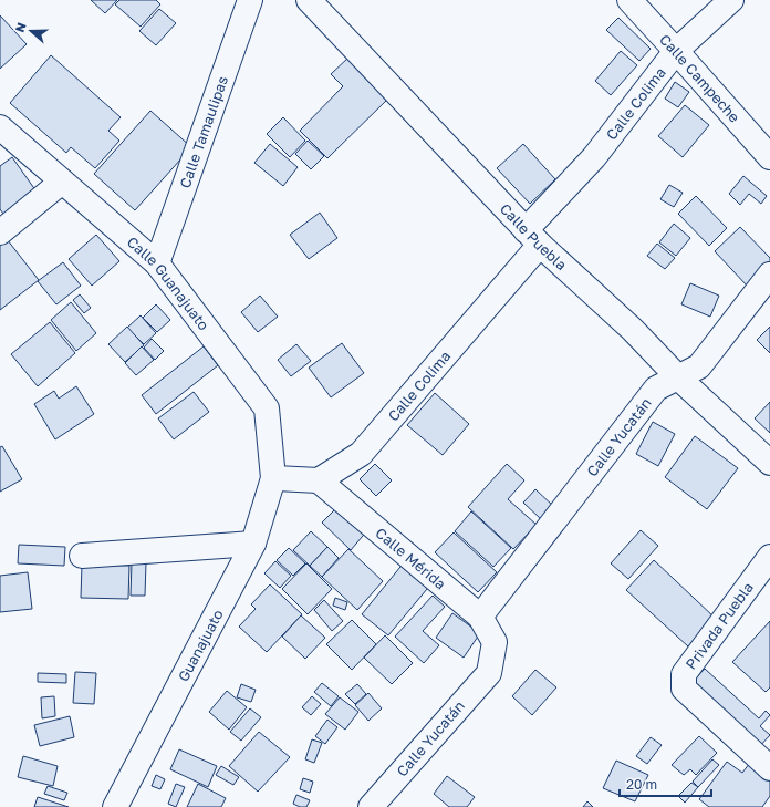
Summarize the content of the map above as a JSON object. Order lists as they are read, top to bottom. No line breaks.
{"streets":{"street":["Calle Campeche","Calle Colima","Calle Tamaulipas","Calle Puebla","Calle Guanajuato","Calle Yucatán","Calle Mérida","Privada Puebla","Guanajuato"]},"crossings":[["Calle Campeche","Calle Colima"],["Calle Colima","Calle Puebla"],["Calle Colima","Calle Mérida"],["Calle Tamaulipas","Calle Guanajuato"],["Calle Puebla","Calle Yucatán"],["Calle Guanajuato","Guanajuato"],["Calle Yucatán","Calle Mérida"]],"scale_bar":"20 m","north":"left"}
